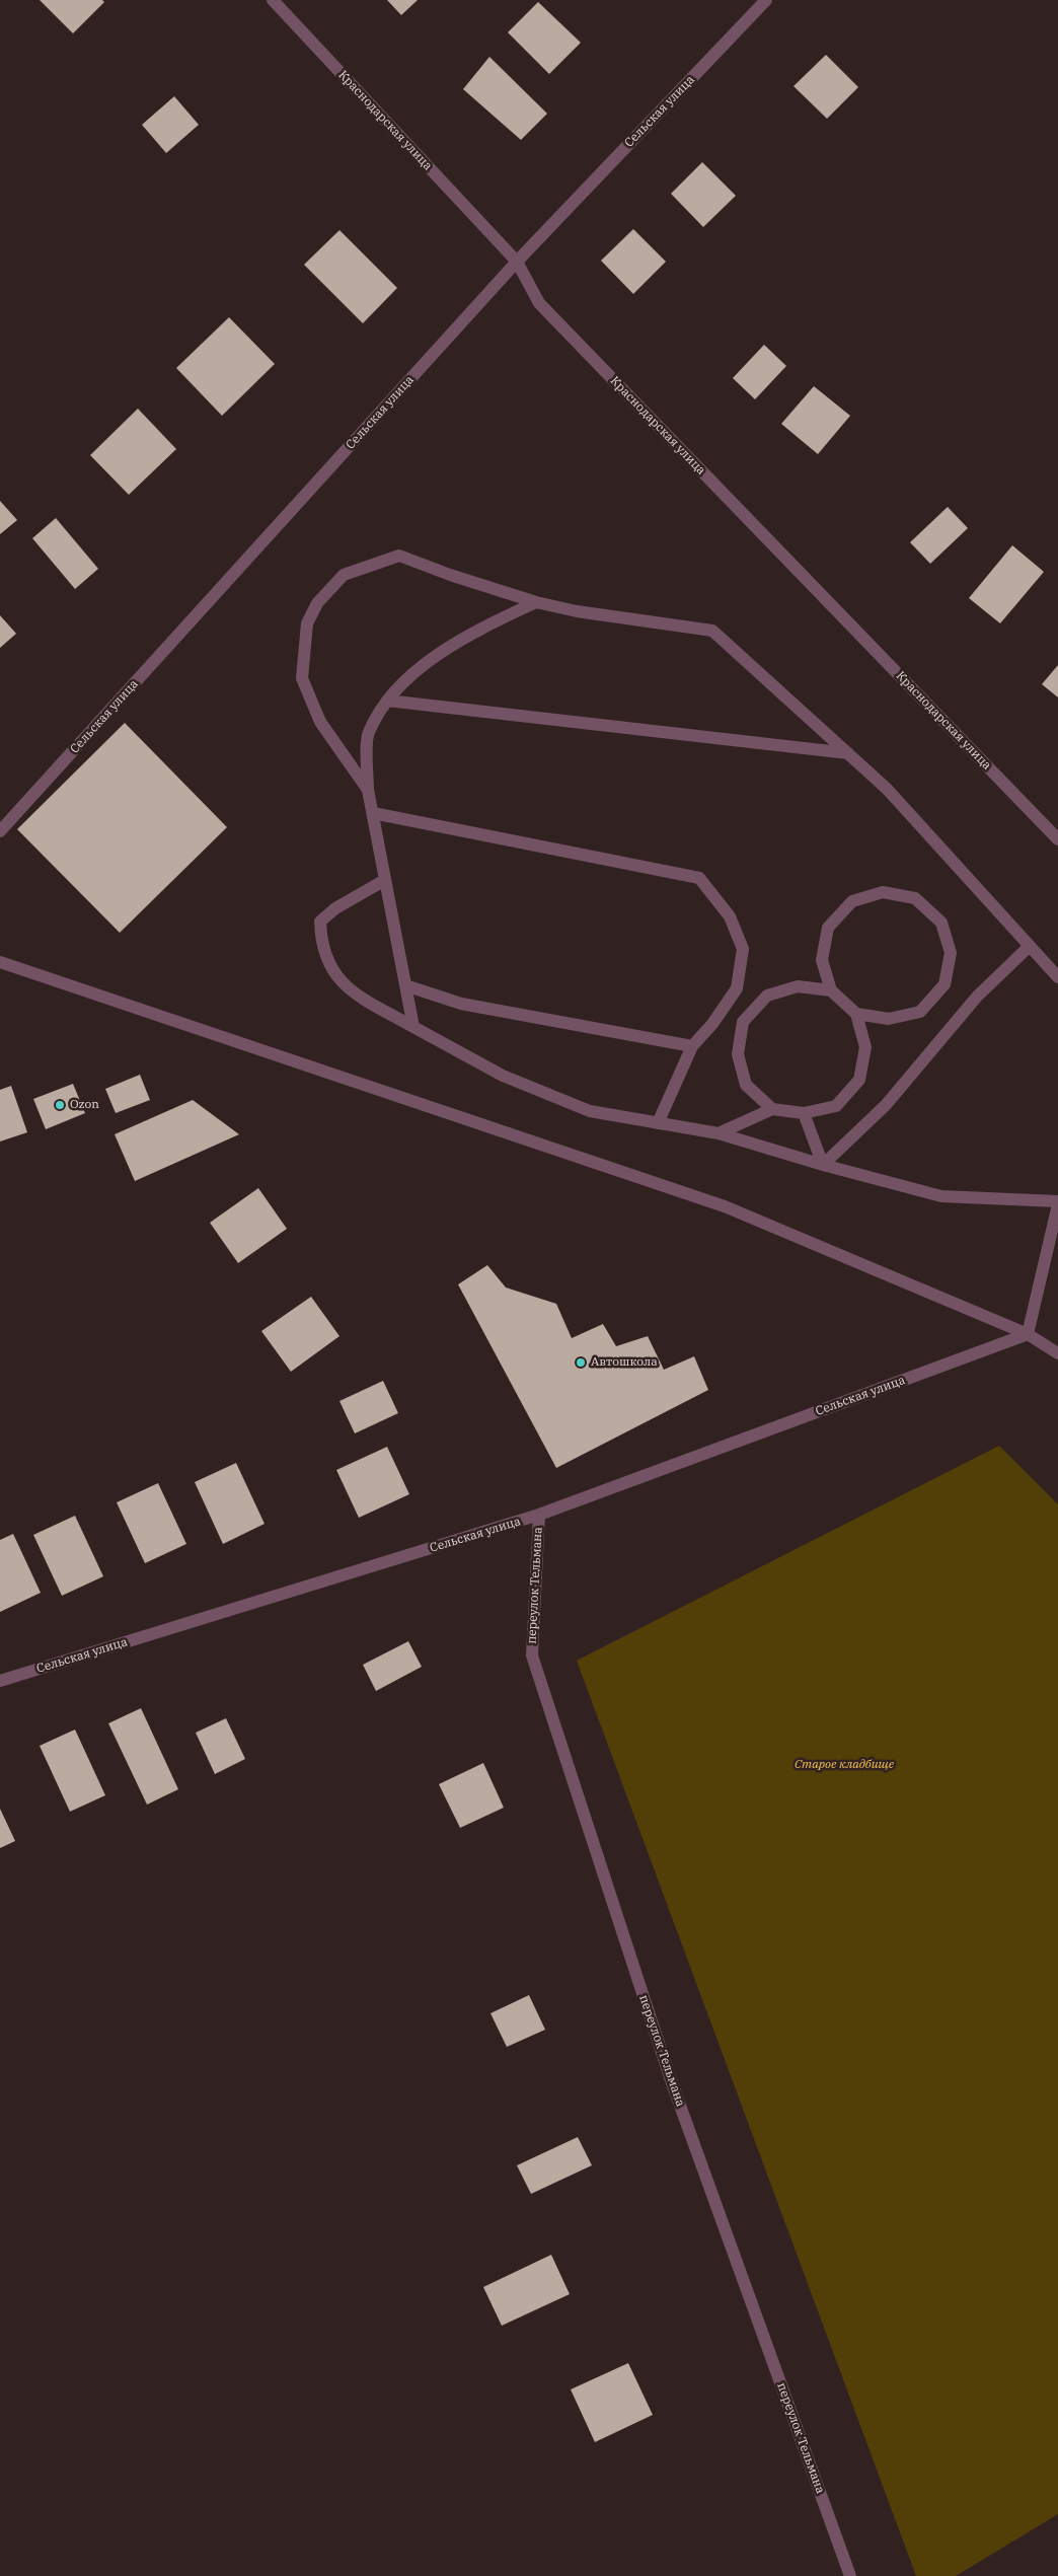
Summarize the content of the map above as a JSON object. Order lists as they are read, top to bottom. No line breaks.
{"streets":{"street":["Сельская улица","Краснодарская улица","переулок Тельмана"]},"crossings":[["Сельская улица","Краснодарская улица"],["Сельская улица","переулок Тельмана"]],"parks":["Старое кладбище"],"places":["Ozon","Автошкола"]}
